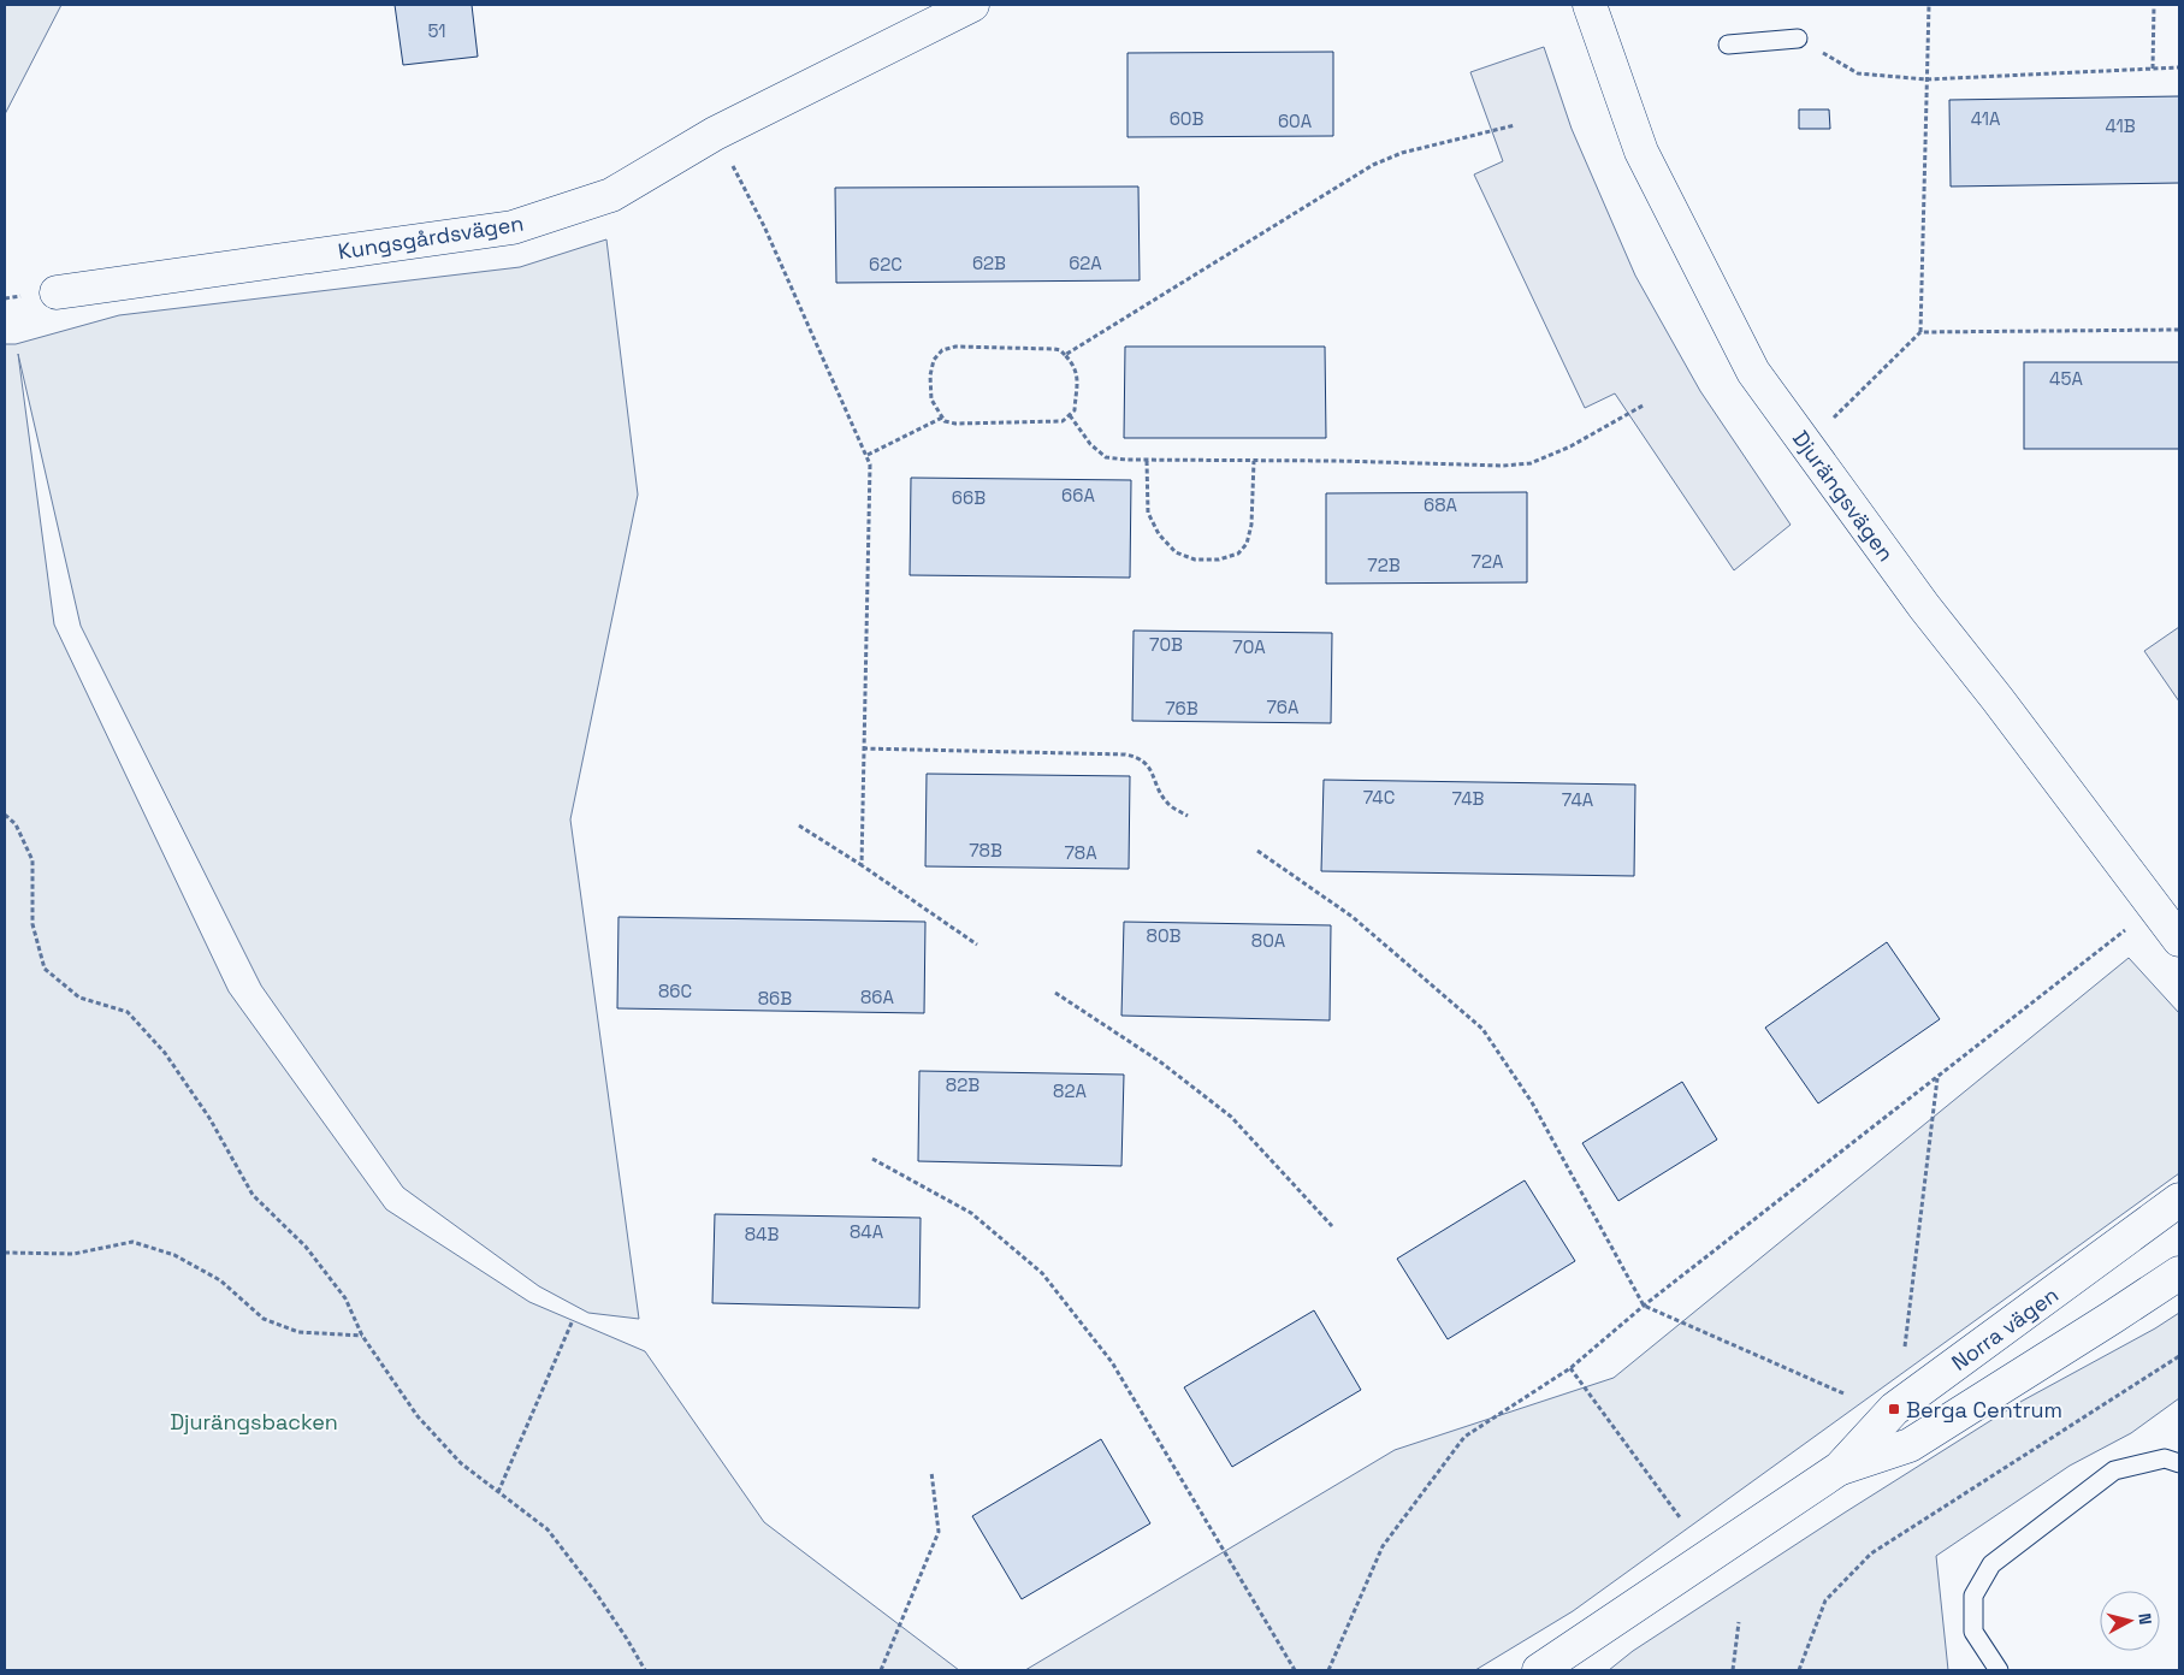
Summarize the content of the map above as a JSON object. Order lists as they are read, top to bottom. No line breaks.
{"streets":{"street":["Kungsgårdsvägen","Djurängsvägen","Norra vägen"]},"parks":["Djurängsbacken"],"places":{"transit":["Berga Centrum"]},"house_numbers":["51","60B","41A","60A","41B","62B","62A","62C","45A","66A","66B","68A","72A","72B","70B","70A","76A","76B","74C","74B","74A","78B","78A","80B","80A","86C","86A","86B","82B","82A","84A","84B"],"north":"right"}
